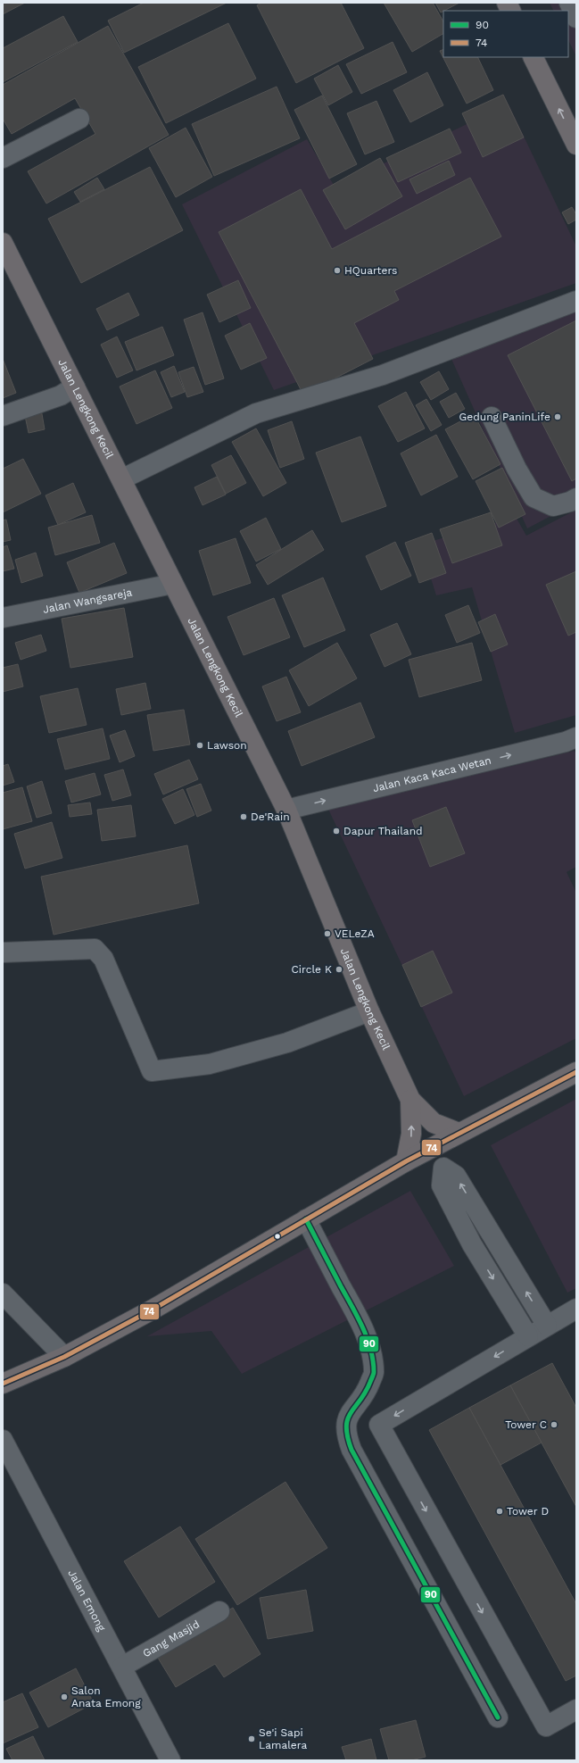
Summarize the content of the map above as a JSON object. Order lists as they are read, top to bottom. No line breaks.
{"streets":{"main road":["Jalan Lengkong Kecil"],"street":["Jalan Wangsareja","Jalan Kaca Kaca Wetan","Jalan Emong","Gang Masjid"]},"crossings":[["Jalan Lengkong Kecil","Jalan Wangsareja"],["Jalan Lengkong Kecil","Jalan Kaca Kaca Wetan"],["Jalan Emong","Gang Masjid"]],"one_way":["Jalan Kaca Kaca Wetan"],"places":["HQuarters","Gedung PaninLife","Lawson","De'Rain","Dapur Thailand","VELeZA","Circle K","Tower C","Tower D","Salon Anata Emong","Se'i Sapi Lamalera"],"lines":["transit line 74","transit line 90"],"legend":["90","74"]}
